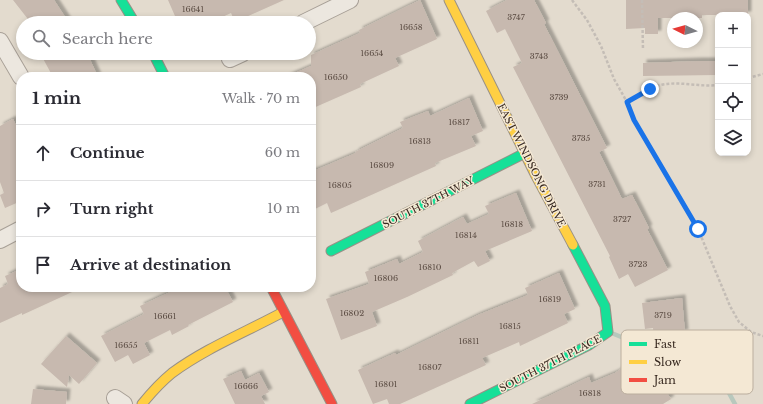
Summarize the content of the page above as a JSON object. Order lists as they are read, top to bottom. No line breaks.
{"streets":{"street":["EAST WINDSONG DRIVE","SOUTH 37TH WAY","SOUTH 37TH PLACE"]},"crossings":[["EAST WINDSONG DRIVE","SOUTH 37TH WAY"],["EAST WINDSONG DRIVE","SOUTH 37TH PLACE"]],"house_numbers":["16641","3747","16658","16654","3743","16650","3739","16817","3735","16813","16809","3731","16805","3727","16818","16814","3723","16810","16806","16819","16802","3719","16661","16815","16811","16655","16807","16801","16666","16818"],"legend":["Fast","Slow","Jam"],"north":"left","page":{"map_buttons":["+","−"],"search":"Search here","heading":["1 min","Walk · 70 m"],"list":[["Continue","60 m"],["Turn right","10 m"],"Arrive at destination"]}}
